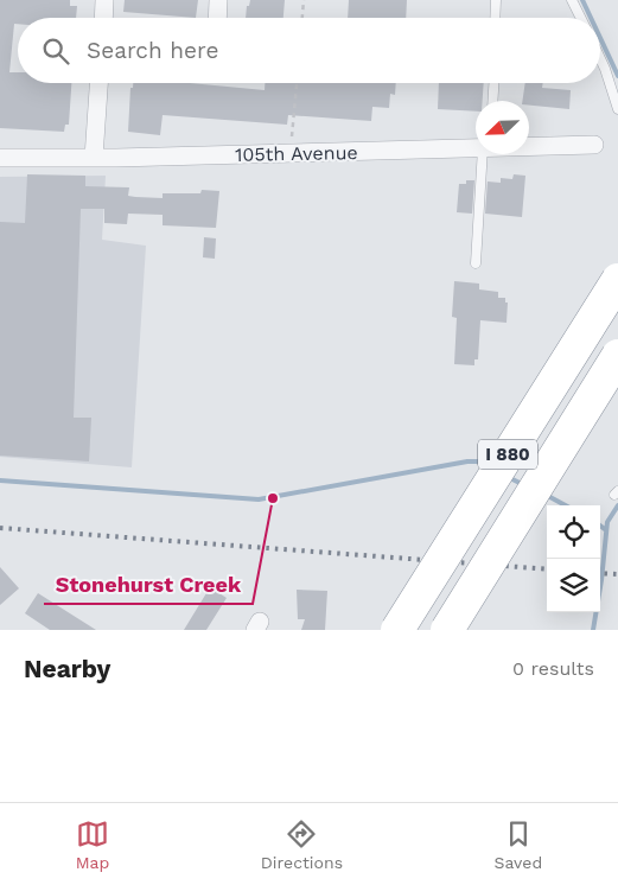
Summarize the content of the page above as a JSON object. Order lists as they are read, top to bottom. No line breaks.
{"streets":{"highway":["I 880"],"street":["105th Avenue"]},"places":["Stonehurst Creek"],"north":"bottom left","page":{"search":"Search here","heading":["Nearby","0 results"],"nav":["Map","Directions","Saved"]}}
